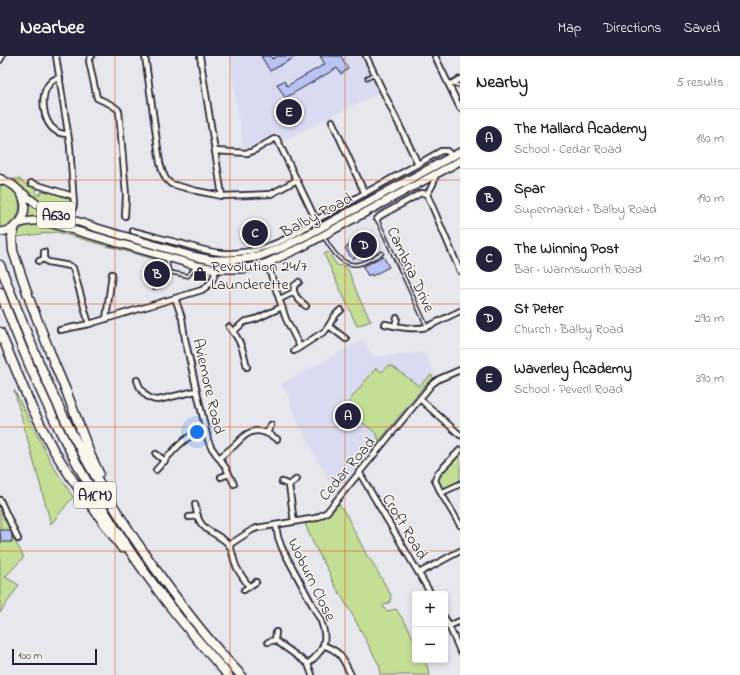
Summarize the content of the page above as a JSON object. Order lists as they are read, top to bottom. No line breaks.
{"streets":{"highway":["A1(M)"],"main road":["Balby Road","A630"],"street":["Aviemore Road","Cedar Road","Croft Road","Woburn Close"],"lane":["Cambria Drive"]},"crossings":[["Cedar Road","Croft Road"],["Cedar Road","Woburn Close"]],"places":{"shop":["Revolution 24/7 Launderette"]},"scale_bar":"100 m","page":{"header":"Nearbee","nav":["Map","Directions","Saved"],"heading":["Nearby","5 results"],"pins":["E","C","D","B","A"],"list":[{"mark":"A","name":"The Mallard Academy","note":"School · Cedar Road","value":"180 m"},{"mark":"B","name":"Spar","note":"Supermarket · Balby Road","value":"190 m"},{"mark":"C","name":"The Winning Post","note":"Bar · Warmsworth Road","value":"240 m"},{"mark":"D","name":"St Peter","note":"Church · Balby Road","value":"290 m"},{"mark":"E","name":"Waverley Academy","note":"School · Peveril Road","value":"390 m"}],"map_buttons":["+","−"],"scale":"100 m"}}
